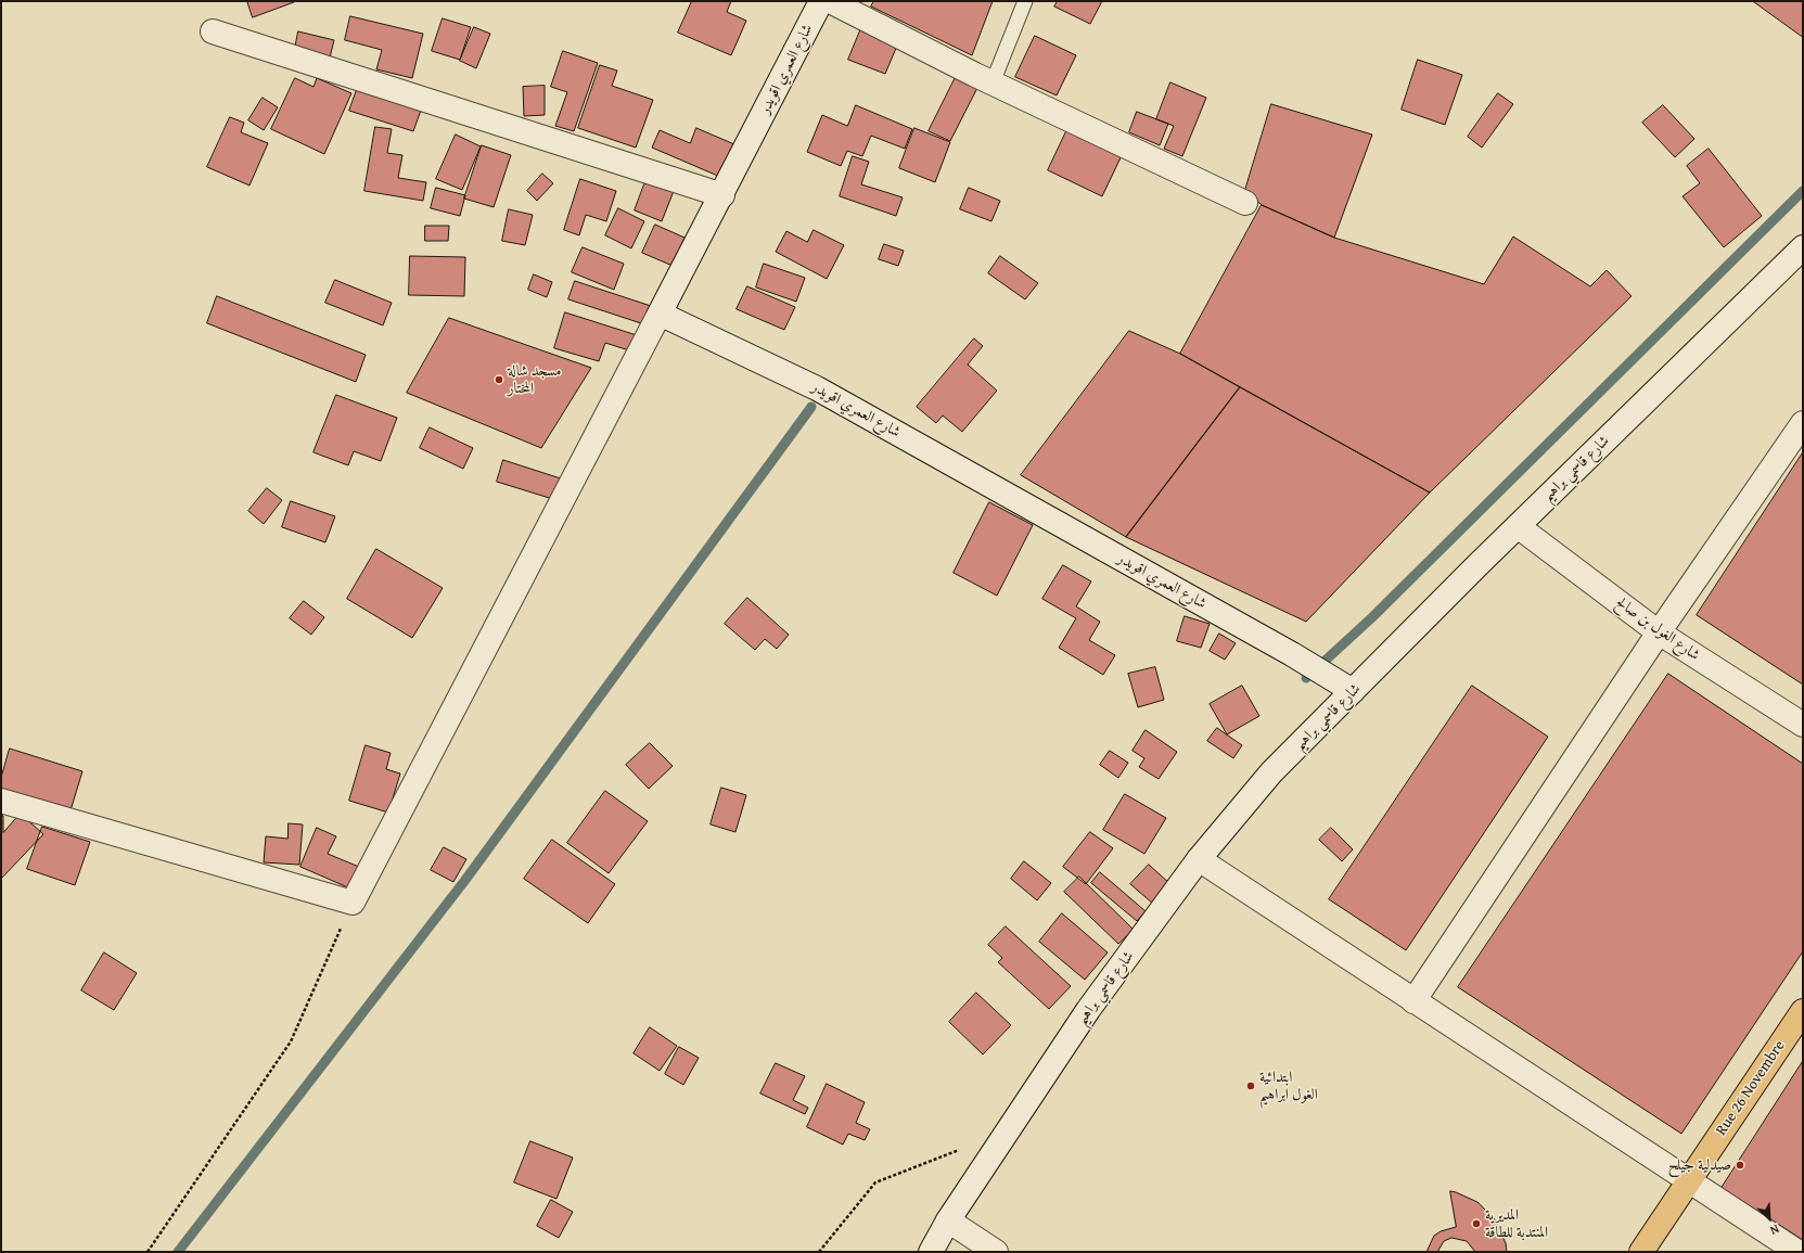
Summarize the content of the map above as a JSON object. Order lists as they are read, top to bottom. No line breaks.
{"streets":{"main road":["Rue 26 Novembre"],"street":["شارع العمري اقويدر","شارع قاسمي براهيم","شارع الغول بن صالح"]},"crossings":[["شارع العمري اقويدر","شارع قاسمي براهيم"],["شارع قاسمي براهيم","شارع الغول بن صالح"]],"places":["مسجد شالة المختار","ابتدائية الغول ابراهيم","صيدلية جيلح","المديرية المنتدبة للطاقة"],"north":"bottom right"}
